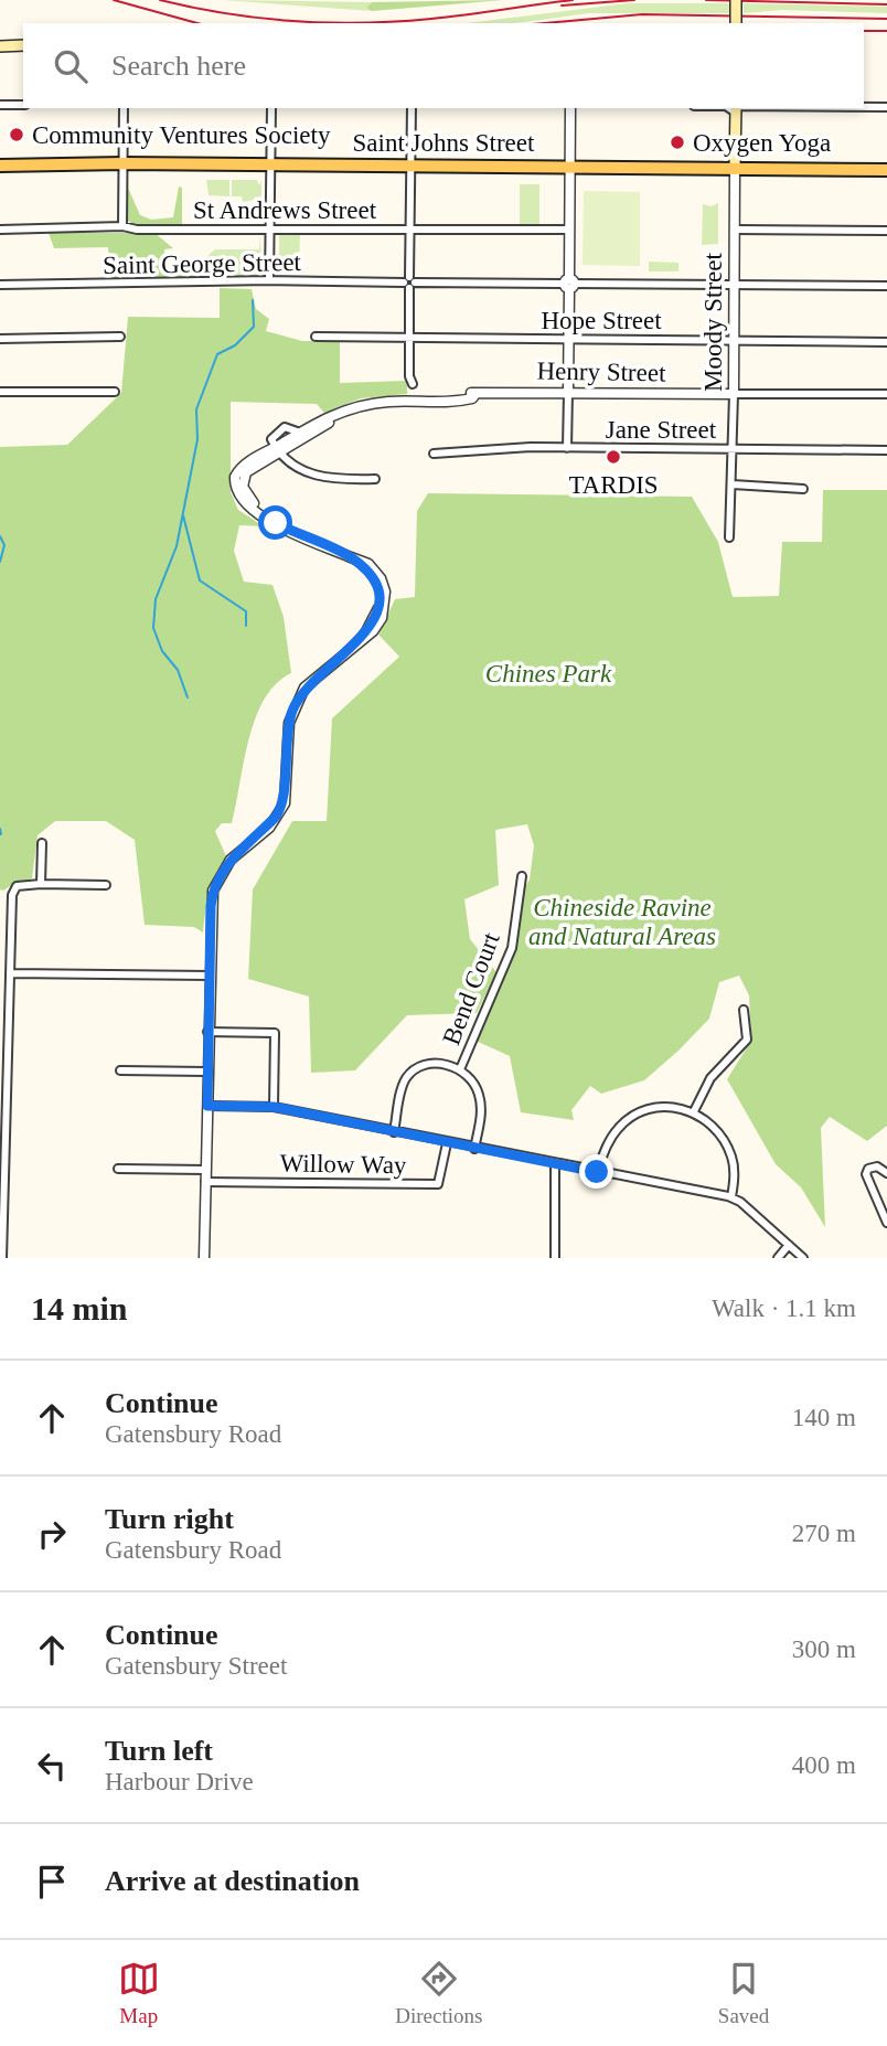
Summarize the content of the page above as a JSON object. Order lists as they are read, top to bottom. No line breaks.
{"streets":{"main road":["Saint Johns Street","Moody Street"],"street":["St Andrews Street","Saint George Street","Hope Street","Henry Street","Jane Street","Bend Court","Willow Way"]},"crossings":[["Saint Johns Street","Moody Street"],["Saint George Street","Moody Street"],["Hope Street","Moody Street"],["Moody Street","Henry Street"],["Moody Street","Jane Street"],["Bend Court","Willow Way"]],"parks":["Chines Park","Chineside Ravine and Natural Areas"],"places":["Community Ventures Society","Oxygen Yoga","TARDIS"],"page":{"search":"Search here","heading":["14 min","Walk · 1.1 km"],"list":[["Continue","Gatensbury Road","140 m"],["Turn right","Gatensbury Road","270 m"],["Continue","Gatensbury Street","300 m"],["Turn left","Harbour Drive","400 m"],"Arrive at destination"],"nav":["Map","Directions","Saved"]}}
